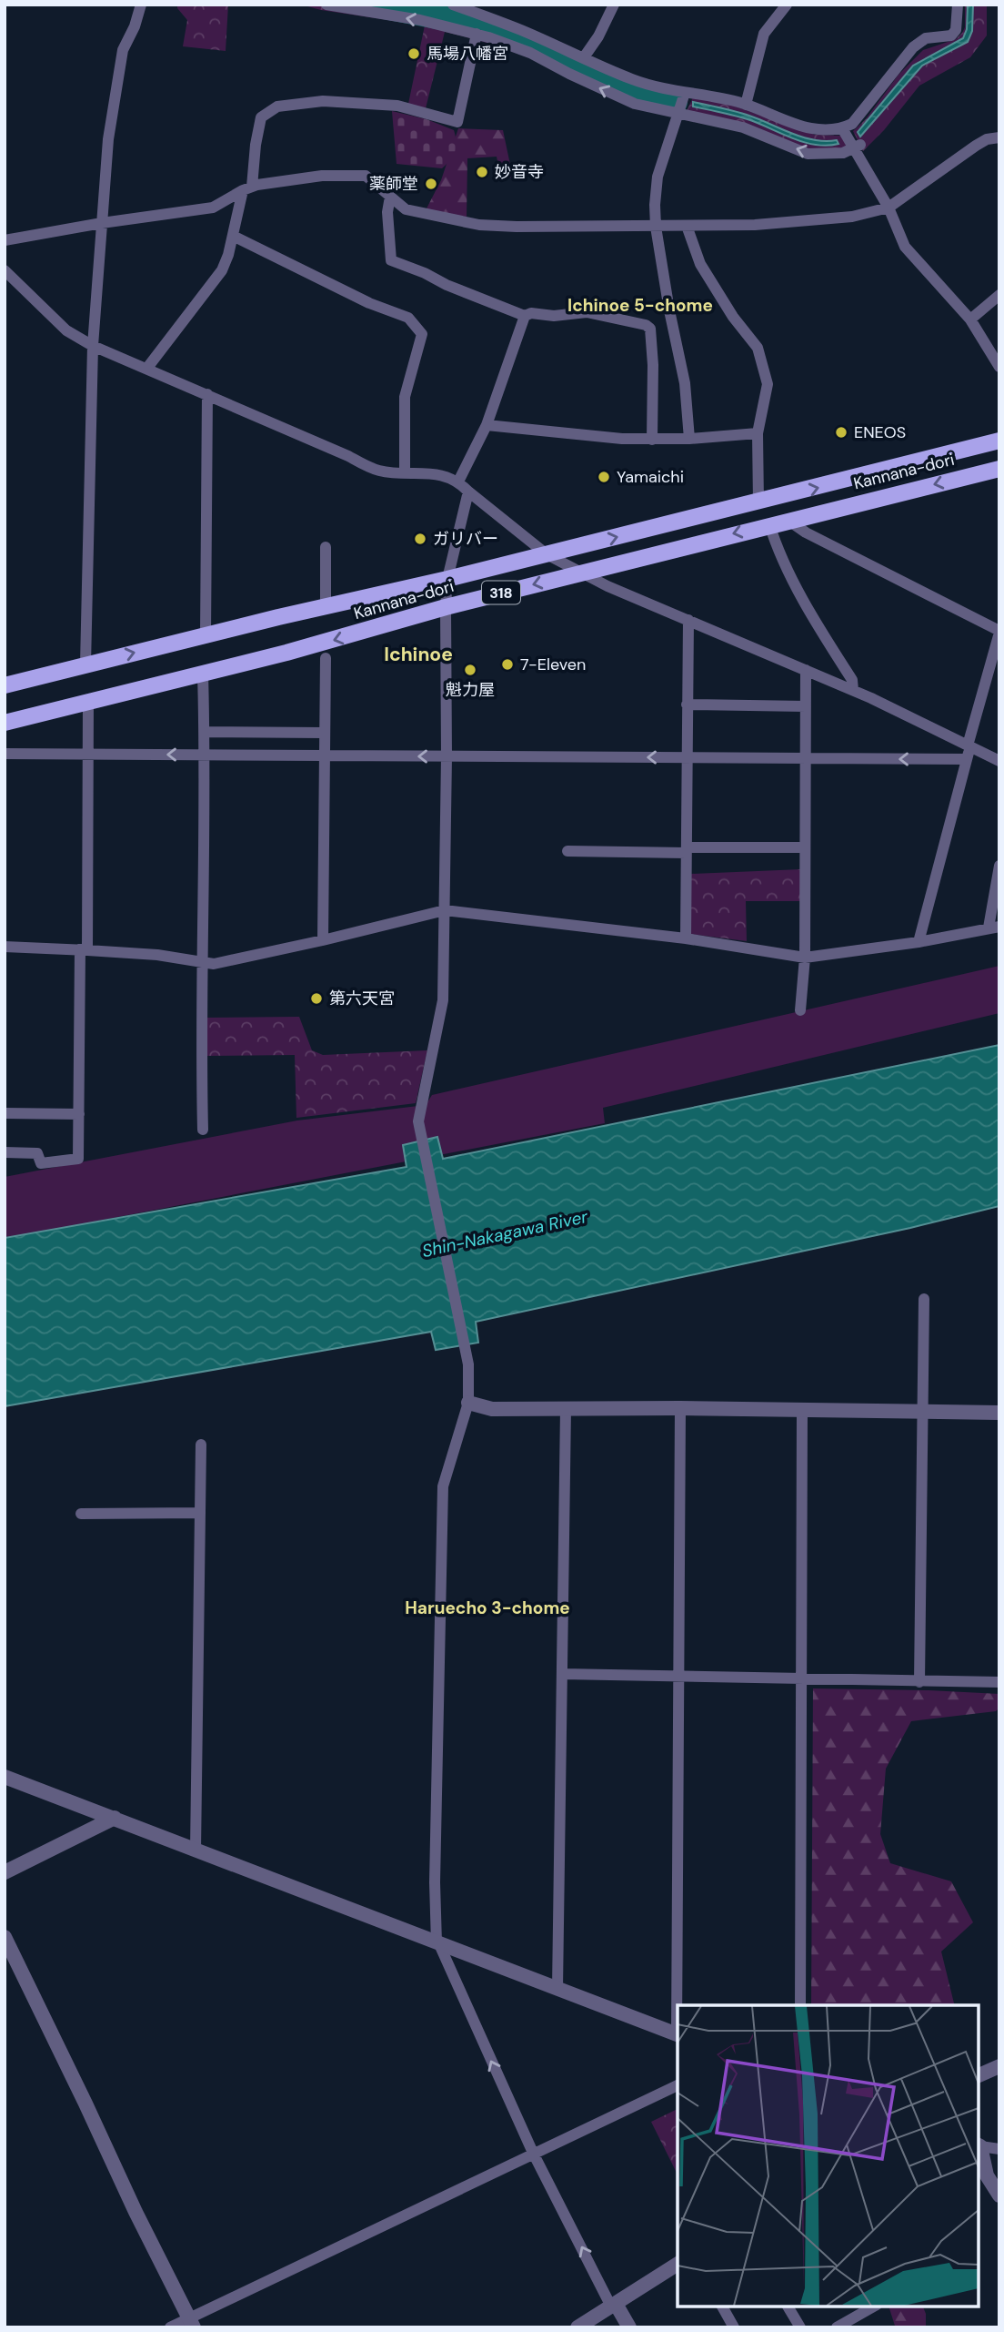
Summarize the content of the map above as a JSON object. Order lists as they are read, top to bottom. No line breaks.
{"streets":{"main road":["Kannana-dori","318"]},"districts":["Ichinoe 5-chome","Ichinoe","Haruecho 3-chome"],"water":["Shin-Nakagawa River"],"places":["馬場八幡宮","妙音寺","薬師堂","ENEOS","Yamaichi","ガリバー","7-Eleven","魁力屋","第六天宮"]}
